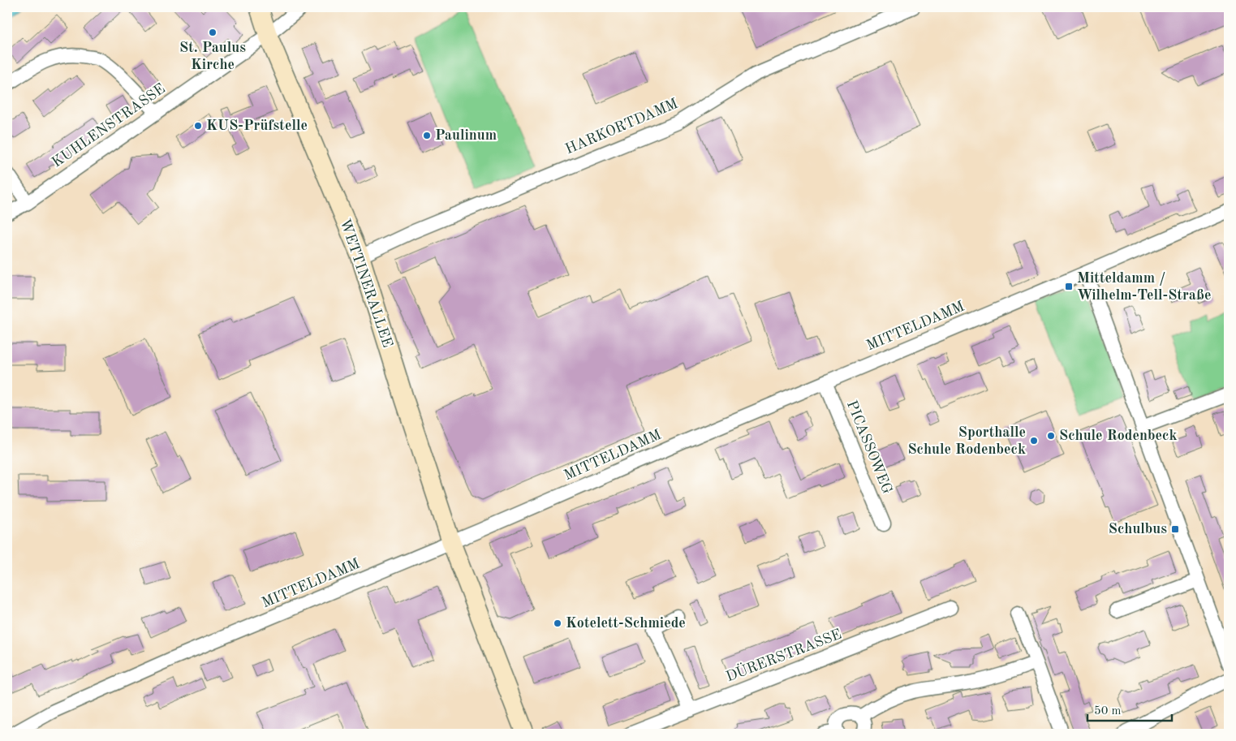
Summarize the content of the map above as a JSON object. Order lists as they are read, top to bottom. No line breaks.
{"streets":{"street":["KUHLENSTRASSE","HARKORTDAMM","WETTINERALLEE","MITTELDAMM","PICASSOWEG","DÜRERSTRASSE"]},"crossings":[["KUHLENSTRASSE","WETTINERALLEE"],["HARKORTDAMM","WETTINERALLEE"],["WETTINERALLEE","MITTELDAMM"],["MITTELDAMM","PICASSOWEG"]],"places":{"other":["St. Paulus Kirche","KUS-Prüfstelle","Paulinum","Schule Rodenbeck","Sporthalle Schule Rodenbeck","Kotelett-Schmiede"],"transit":["Mitteldamm / Wilhelm-Tell-Straße","Schulbus"]},"scale_bar":"50 m"}
